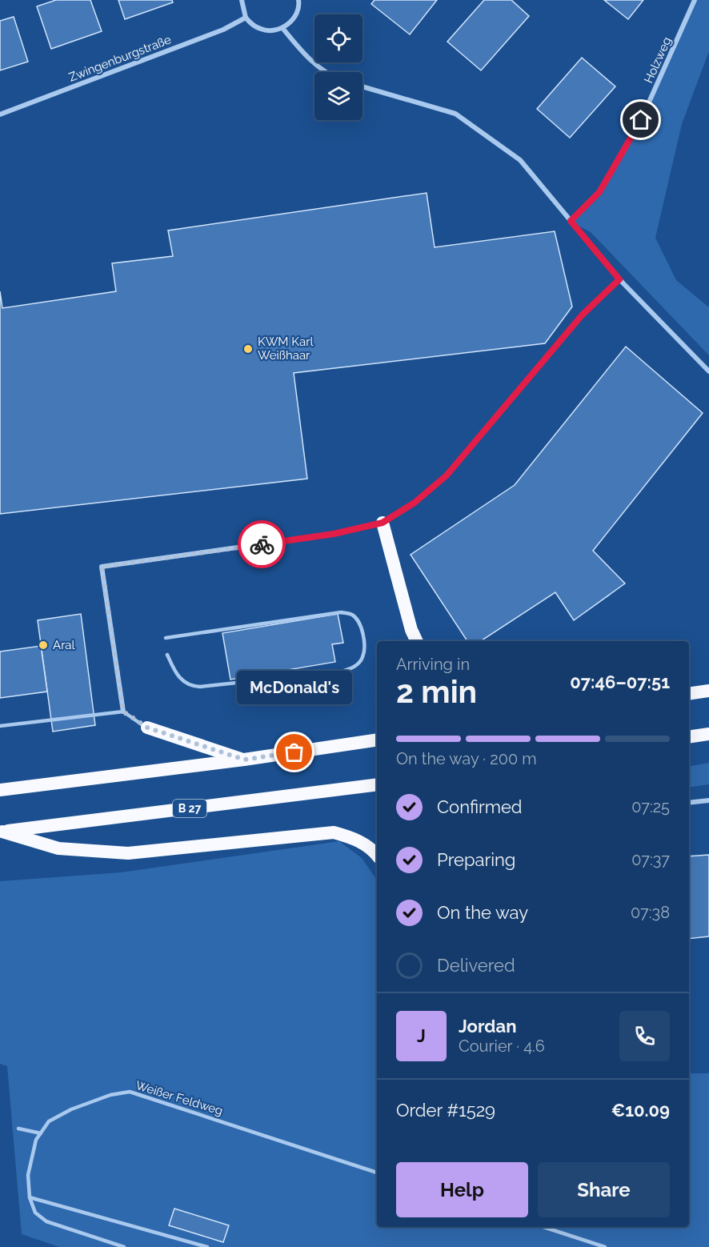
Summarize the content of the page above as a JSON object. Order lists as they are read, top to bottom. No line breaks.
{"streets":{"highway":["B 27"],"street":["Zwingenburgstraße","Holzweg"],"lane":["Weißer Feldweg"]},"places":["KWM Karl Weißhaar","Aral","McDonald's"],"page":{"heading":["2 min","Arriving in","07:46–07:51"],"panel":["Jordan","Courier · 4.6","Order #1529","€10.09"],"bubble":"McDonald's","bar":"On the way · 200 m","list":[["Confirmed","07:25"],["Preparing","07:37"],["On the way","07:38"],"Delivered"],"round":"J","buttons":["Help","Share"]}}
